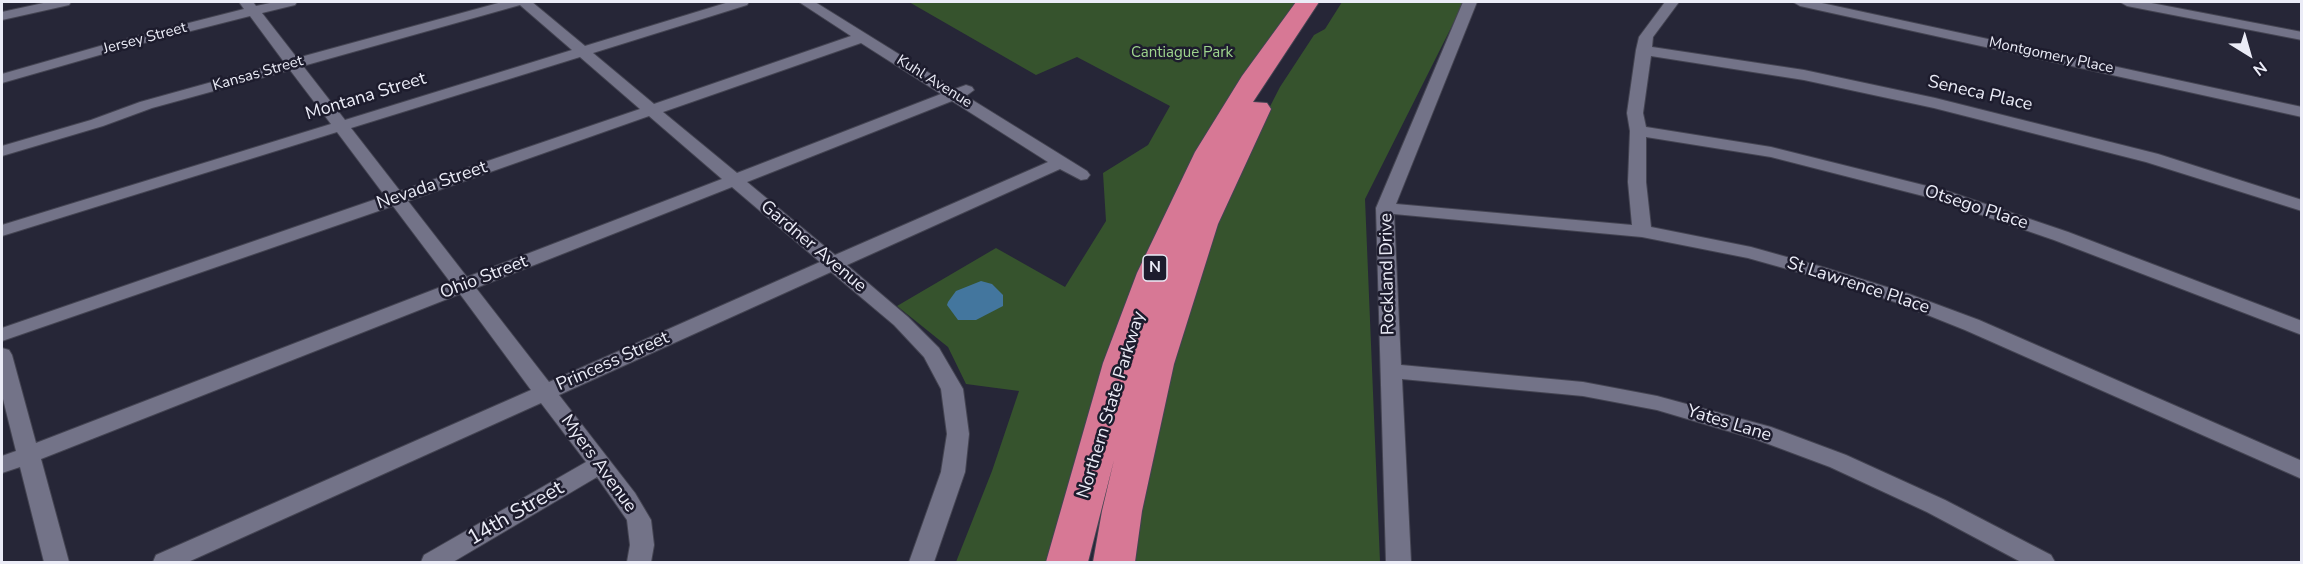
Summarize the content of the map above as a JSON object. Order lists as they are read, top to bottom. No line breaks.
{"streets":{"highway":["N","Northern State Parkway"],"street":["Jersey Street","Montgomery Place","Kansas Street","Kuhl Avenue","Seneca Place","Montana Street","Nevada Street","Otsego Place","Gardner Avenue","Rockland Drive","Ohio Street","St Lawrence Place","Princess Street","Yates Lane","Myers Avenue","14th Street"]},"crossings":[["Jersey Street","Myers Avenue"],["Kansas Street","Myers Avenue"],["Kuhl Avenue","Nevada Street"],["Kuhl Avenue","Ohio Street"],["Kuhl Avenue","Princess Street"],["Montana Street","Gardner Avenue"],["Montana Street","Myers Avenue"],["Nevada Street","Gardner Avenue"],["Nevada Street","Myers Avenue"],["Gardner Avenue","Ohio Street"],["Gardner Avenue","Princess Street"],["Rockland Drive","St Lawrence Place"],["Rockland Drive","Yates Lane"],["Ohio Street","Myers Avenue"],["Princess Street","Myers Avenue"],["Myers Avenue","14th Street"]],"parks":["Cantiague Park"],"north":"bottom right"}
